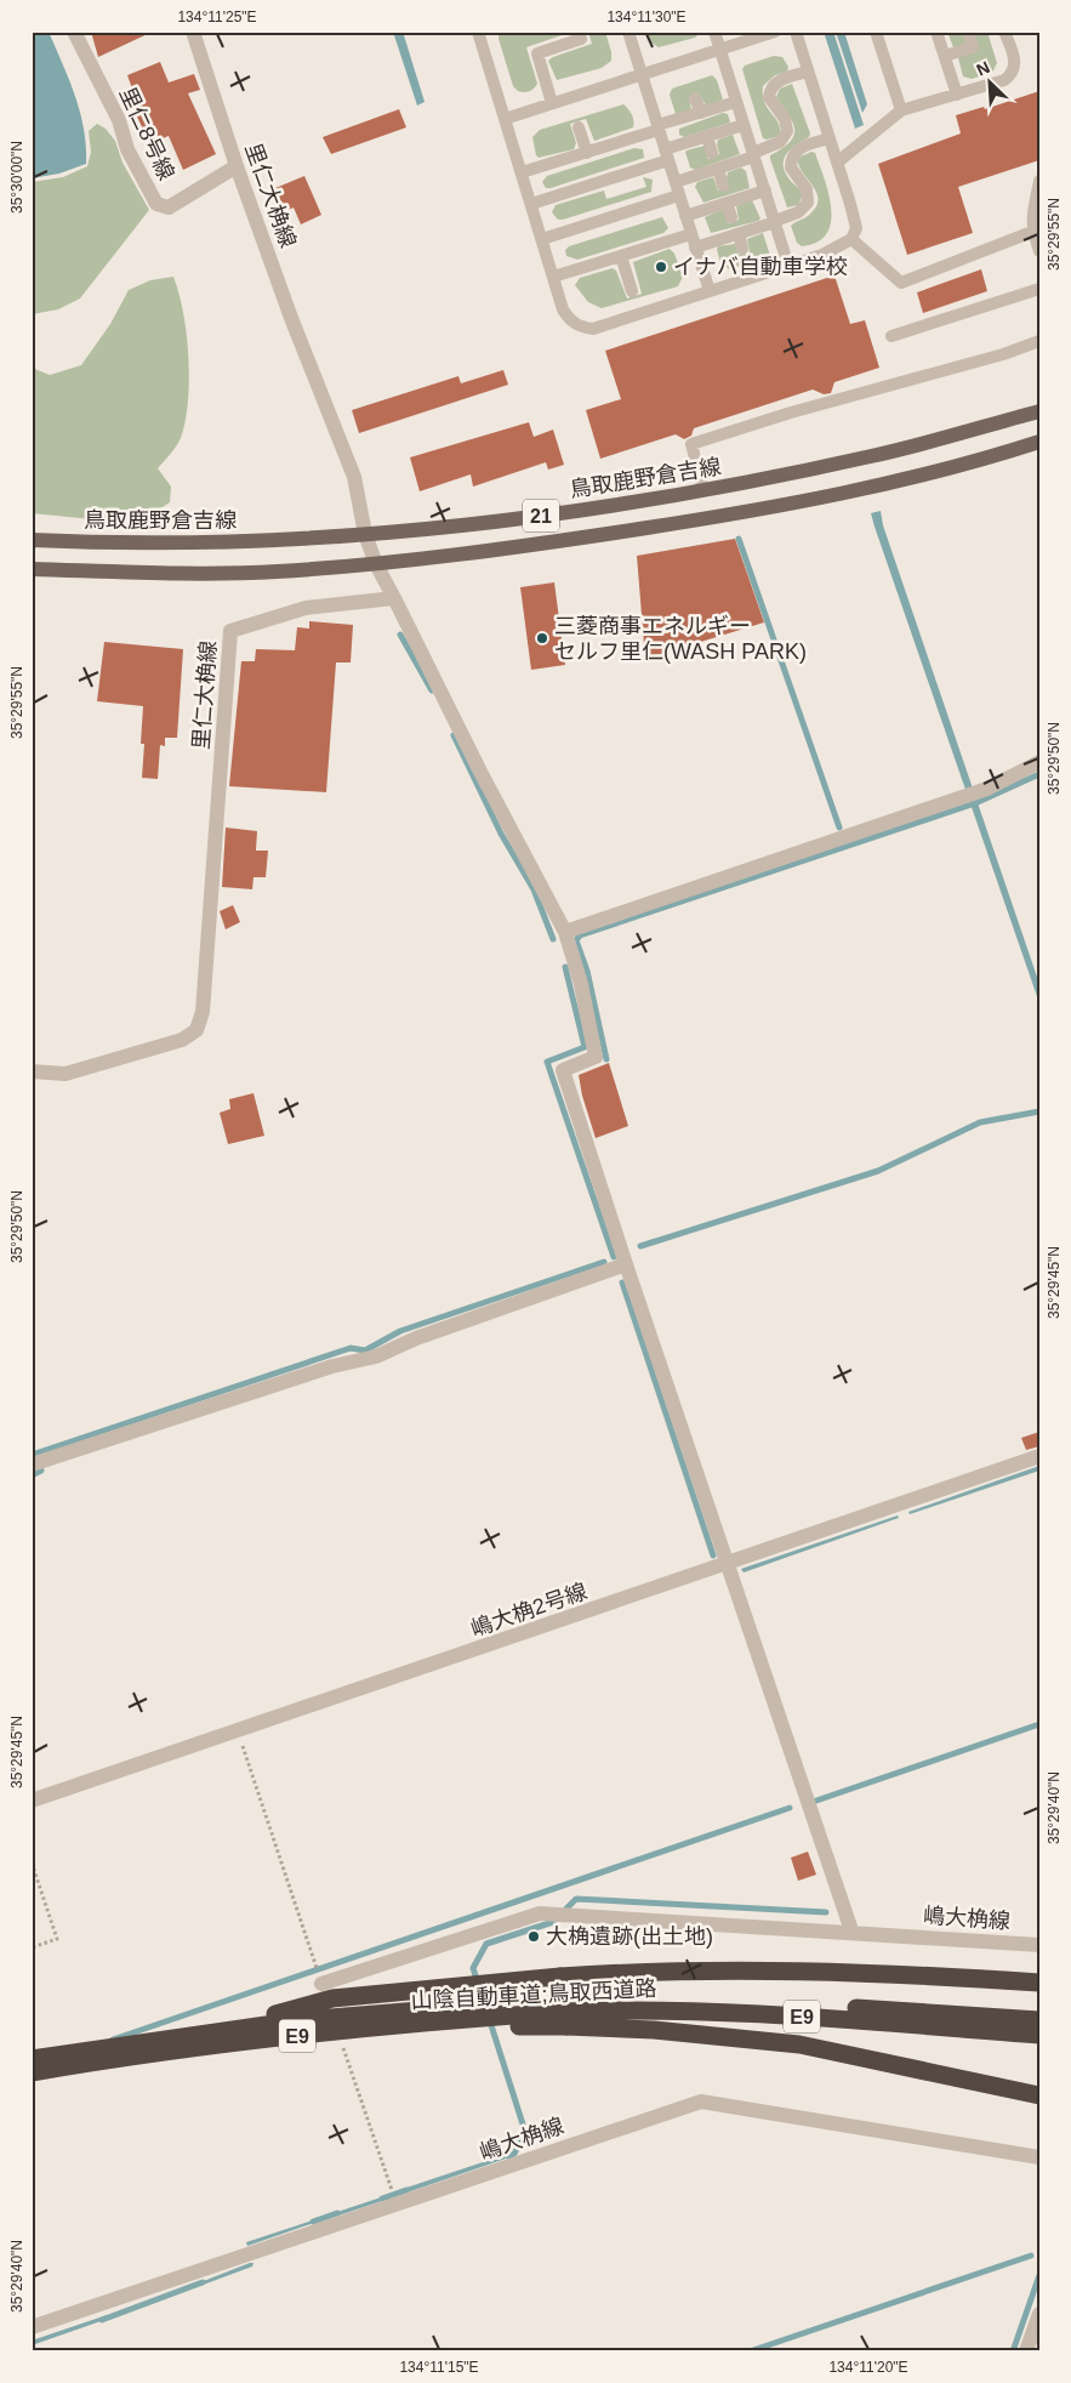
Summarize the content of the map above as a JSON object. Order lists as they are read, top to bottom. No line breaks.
{"streets":{"highway":["山陰自動車道;鳥取西道路","E9"],"main road":["鳥取鹿野倉吉線","21"],"street":["里仁8号線","里仁大桷線","嶋大桷2号線","嶋大桷線"]},"crossings":[["里仁8号線","里仁大桷線"],["里仁大桷線","鳥取鹿野倉吉線"],["里仁大桷線","21"],["山陰自動車道;鳥取西道路","E9"]],"places":["イナバ自動車学校","三菱商事エネルギー セルフ里仁(WASH PARK)","大桷遺跡(出土地)"],"north":"top left","coordinates":["134°11'25\"E","134°11'30\"E","35°30'00\"N","35°29'55\"N","35°29'50\"N","35°29'45\"N","35°29'40\"N","134°11'15\"E","134°11'20\"E"]}
